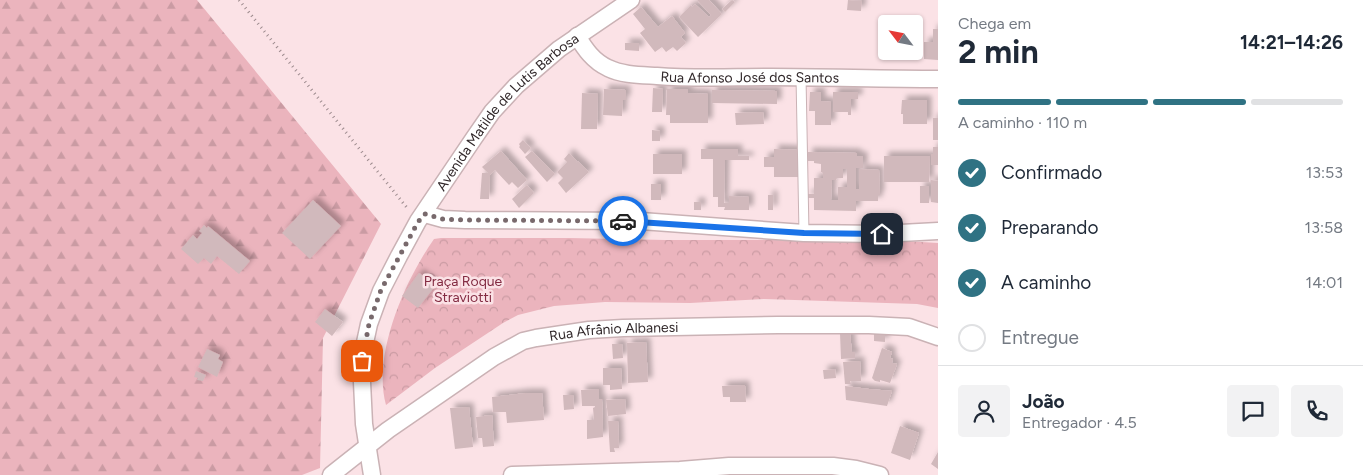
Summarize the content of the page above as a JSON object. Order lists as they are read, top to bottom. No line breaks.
{"streets":{"street":["Rua Afonso José dos Santos","Avenida Matilde de Lutis Barbosa","Rua Afrânio Albanesi"]},"crossings":[["Rua Afonso José dos Santos","Avenida Matilde de Lutis Barbosa"],["Avenida Matilde de Lutis Barbosa","Rua Afrânio Albanesi"]],"parks":["Praça Roque Straviotti"],"north":"top left","page":{"heading":["2 min","Chega em","14:21–14:26"],"panel":["João","Entregador · 4.5"],"bar":"A caminho · 110 m","list":[["Confirmado","13:53"],["Preparando","13:58"],["A caminho","14:01"],"Entregue"]}}
